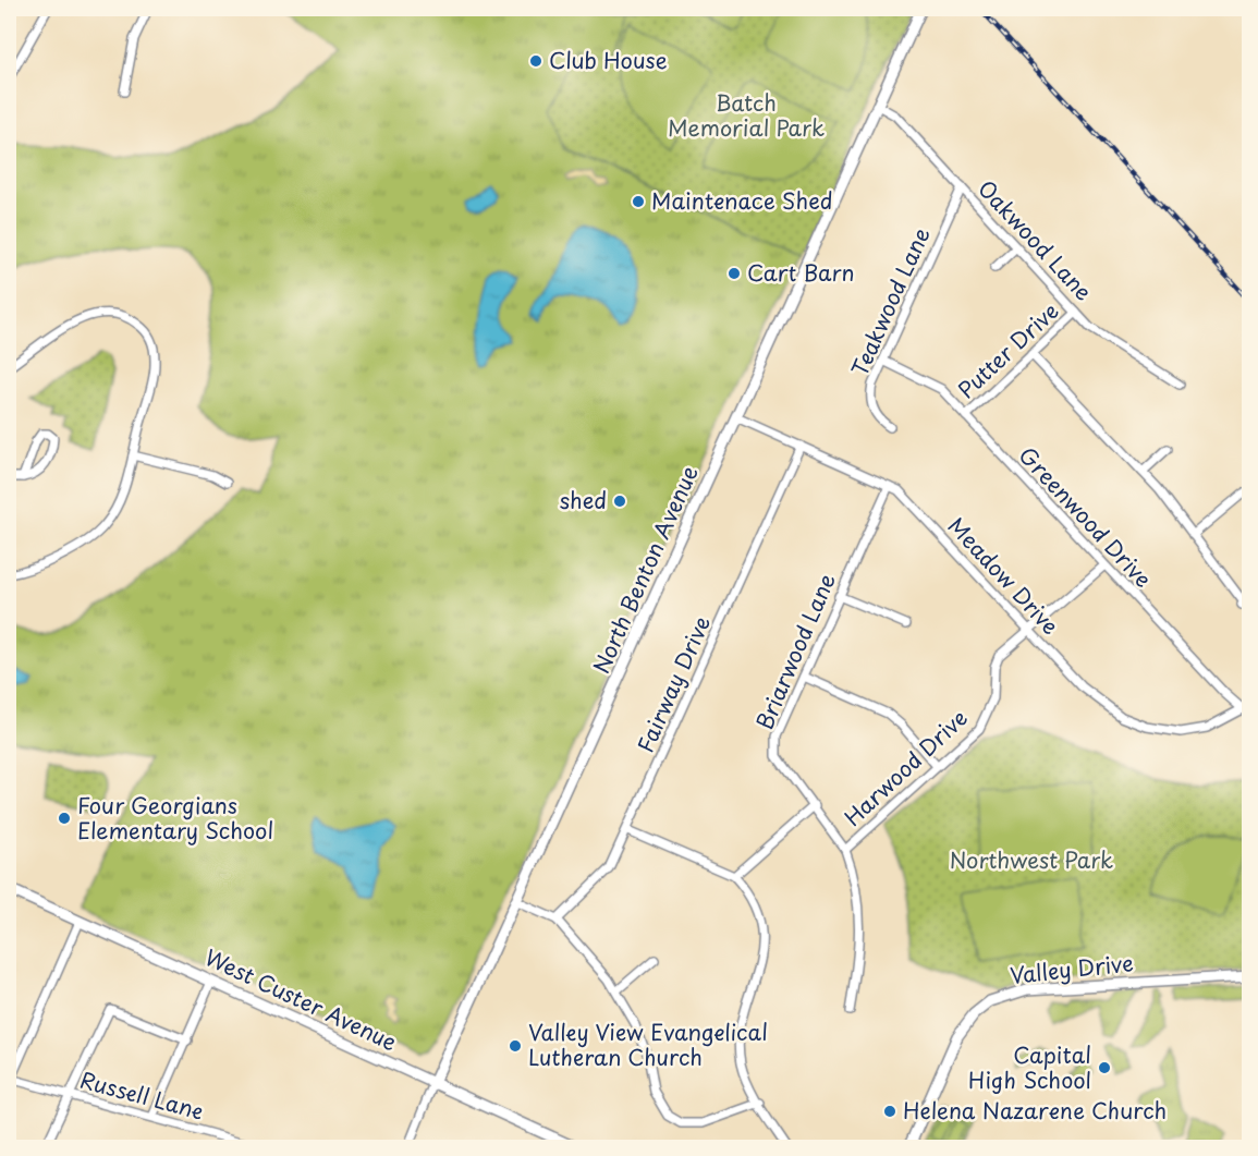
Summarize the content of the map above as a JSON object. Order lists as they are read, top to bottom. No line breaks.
{"streets":{"main road":["North Benton Avenue","Valley Drive","West Custer Avenue"],"street":["Oakwood Lane","Teakwood Lane","Putter Drive","Greenwood Drive","Meadow Drive","Briarwood Lane","Fairway Drive","Harwood Drive","Russell Lane"]},"crossings":[["Oakwood Lane","Teakwood Lane"],["Oakwood Lane","Putter Drive"],["Oakwood Lane","North Benton Avenue"],["Teakwood Lane","Greenwood Drive"],["Putter Drive","Greenwood Drive"],["Greenwood Drive","Meadow Drive"],["Greenwood Drive","Harwood Drive"],["North Benton Avenue","Meadow Drive"],["North Benton Avenue","West Custer Avenue"],["Meadow Drive","Briarwood Lane"],["Meadow Drive","Fairway Drive"],["Meadow Drive","Harwood Drive"],["Briarwood Lane","Harwood Drive"]],"parks":["Batch Memorial Park","Northwest Park"],"places":["Club House","Maintenace Shed","Cart Barn","shed","Four Georgians Elementary School","Valley View Evangelical Lutheran Church","Capital High School","Helena Nazarene Church"]}
